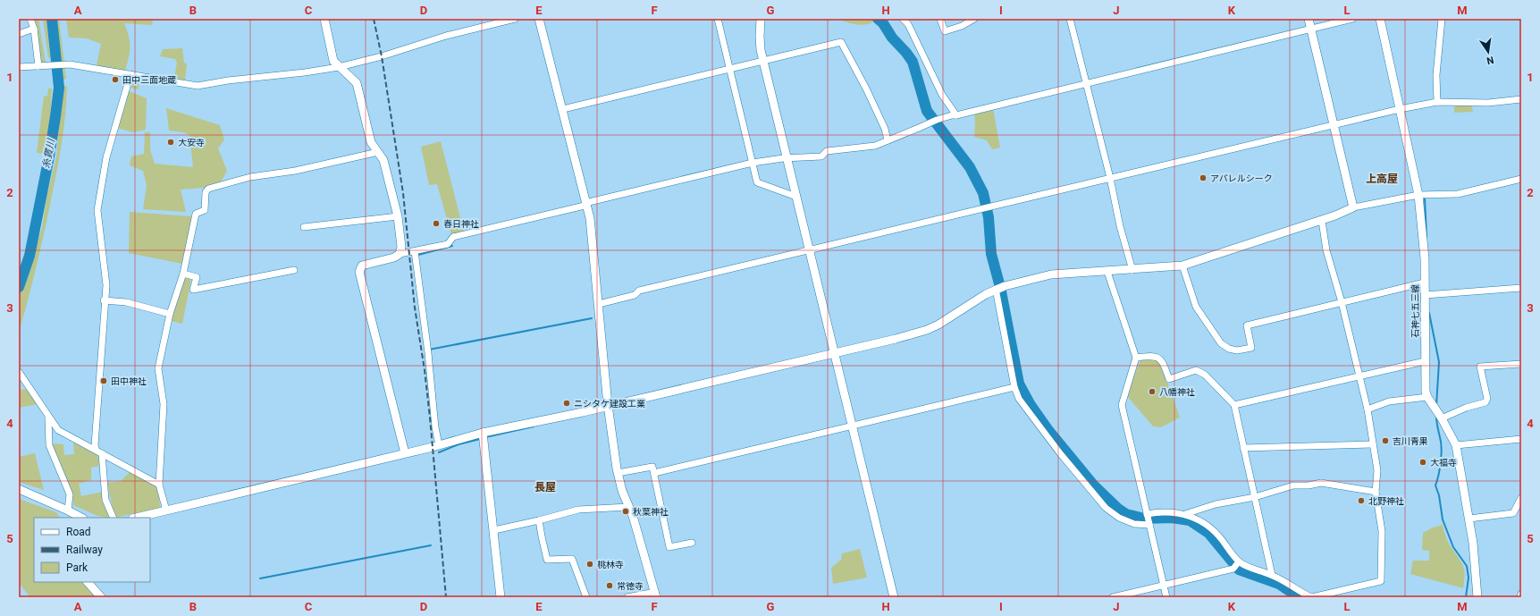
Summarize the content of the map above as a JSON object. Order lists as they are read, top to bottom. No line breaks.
{"streets":{"street":["石神七五三線"]},"districts":["上高屋","長屋"],"water":["糸貫川"],"places":["田中三面地蔵","大安寺","アパレルシーク","春日神社","田中神社","八幡神社","ニシタケ建設工業","吉川青果","大福寺","北野神社","秋葉神社","桃林寺","常徳寺"],"legend":["Road","Railway","Park"],"north":"bottom","grid":{"columns":["A","B","C","D","E","F","G","H","I","J","K","L","M"],"rows":["1","2","3","4","5"]}}
